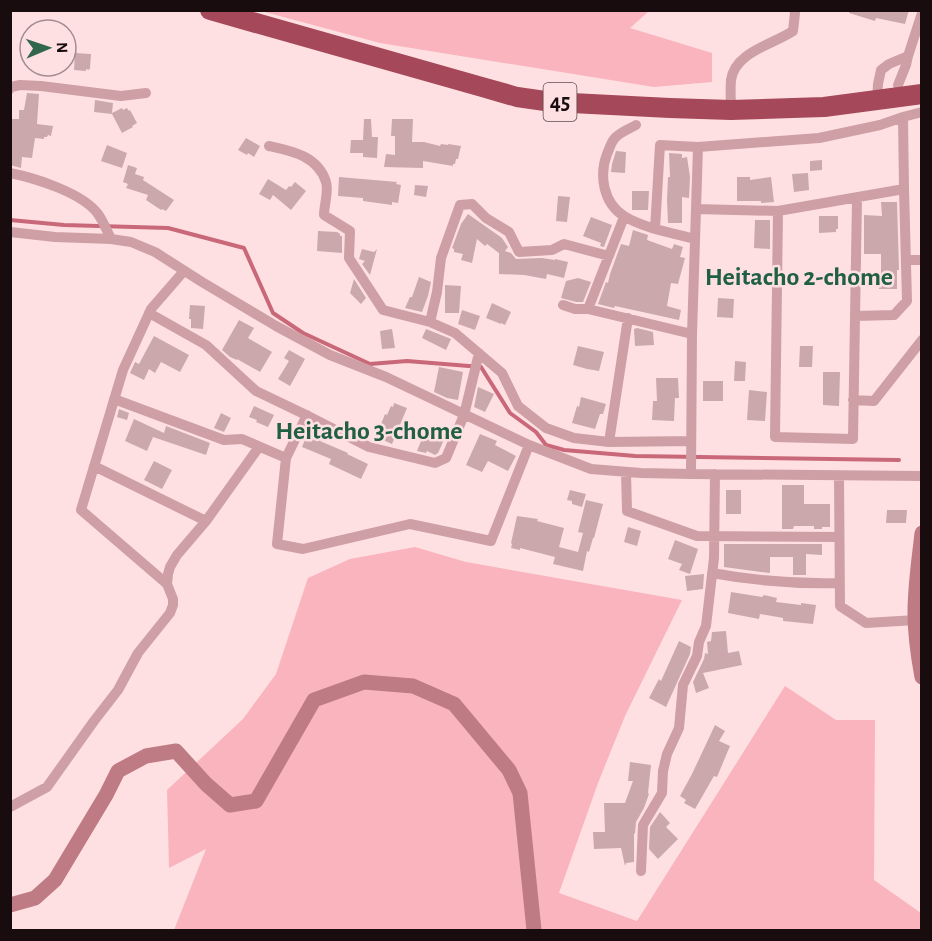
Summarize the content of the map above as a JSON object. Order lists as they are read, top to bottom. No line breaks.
{"streets":{"highway":["45"]},"districts":["Heitacho 2-chome","Heitacho 3-chome"],"north":"right"}
